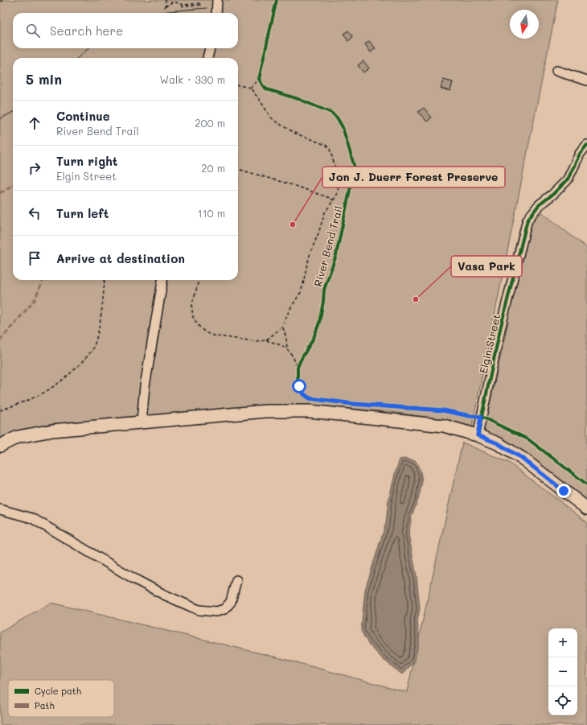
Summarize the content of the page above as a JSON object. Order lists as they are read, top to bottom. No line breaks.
{"streets":{"street":["Elgin Street"],"cycle path":["River Bend Trail"]},"places":["Jon J. Duerr Forest Preserve","Vasa Park"],"legend":["Cycle path","Path"],"north":"bottom","page":{"search":"Search here","heading":["5 min","Walk · 330 m"],"list":[["Continue","River Bend Trail","200 m"],["Turn right","Elgin Street","20 m"],["Turn left","110 m"],"Arrive at destination"],"map_buttons":["+","−"]}}
